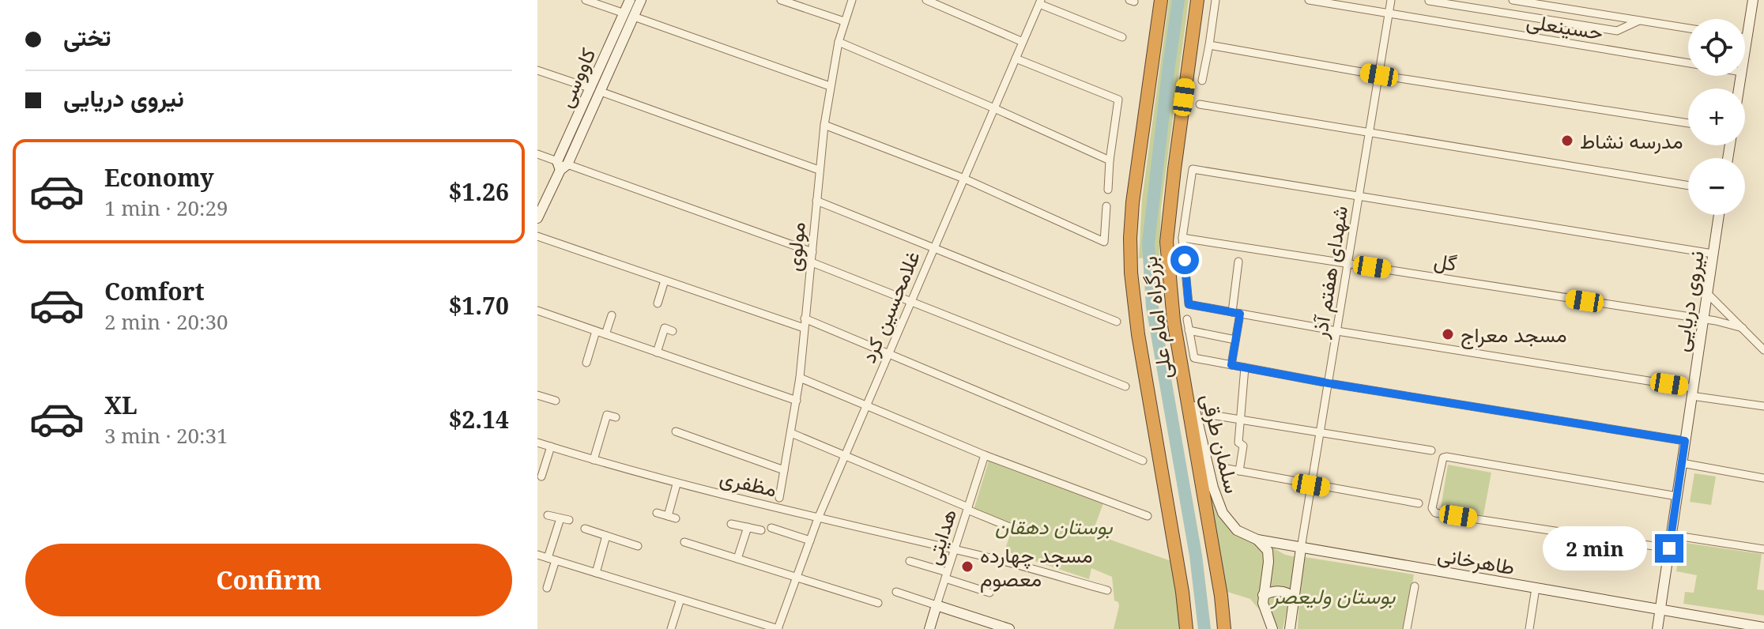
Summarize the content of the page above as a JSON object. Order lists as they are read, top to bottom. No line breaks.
{"streets":{"highway":["بزرگراه امام علی"],"main road":["کاووسی","نیروی دریایی","سلمان طرقی","هدایتی","طاهرخانی"],"street":["حسینعلی","مولوی","گل","شهدای هفتم آذر","غلامحسین کرد","مظفری"]},"crossings":[["حسینعلی","شهدای هفتم آذر"],["گل","شهدای هفتم آذر"],["گل","نیروی دریایی"],["شهدای هفتم آذر","طاهرخانی"],["نیروی دریایی","طاهرخانی"],["غلامحسین کرد","مظفری"],["بزرگراه امام علی","سلمان طرقی"],["سلمان طرقی","طاهرخانی"],["مظفری","هدایتی"]],"parks":["بوستان دهقان","بوستان ولیعصر"],"places":["مدرسه نشاط","مسجد معراج","مسجد چهارده معصوم"],"page":{"banner":["تختی","نیروی دریایی"],"map_buttons":["+","−"],"list":[{"name":"Economy","note":"1 min · 20:29","value":"$1.26"},{"name":"Comfort","note":"2 min · 20:30","value":"$1.70"},{"name":"XL","note":"3 min · 20:31","value":"$2.14"}],"bubble":"2 min","buttons":"Confirm"}}
